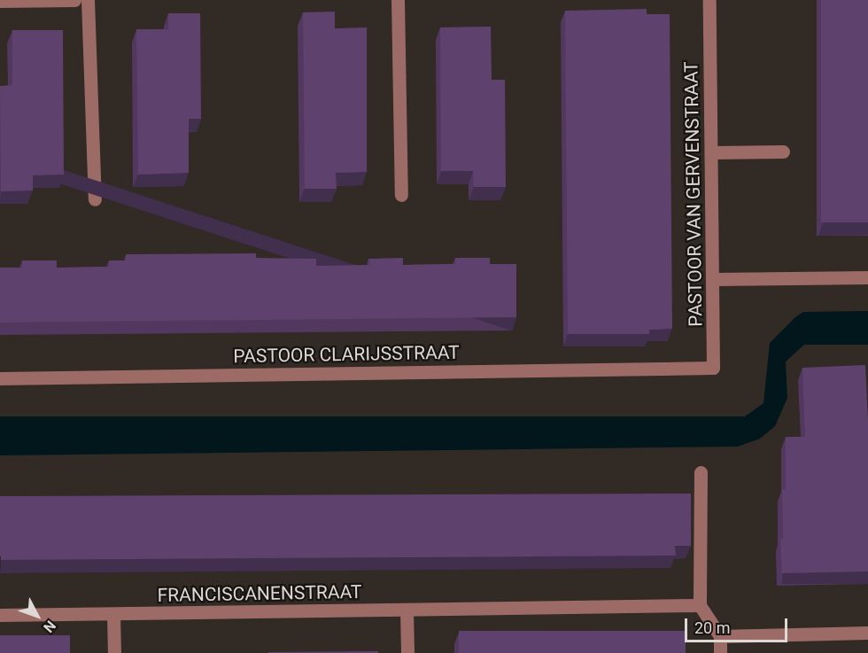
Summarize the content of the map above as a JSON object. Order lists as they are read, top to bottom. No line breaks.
{"streets":{"street":["PASTOOR VAN GERVENSTRAAT","PASTOOR CLARIJSSTRAAT","FRANCISCANENSTRAAT"]},"crossings":[["PASTOOR VAN GERVENSTRAAT","PASTOOR CLARIJSSTRAAT"]],"scale_bar":"20 m","north":"bottom right"}
